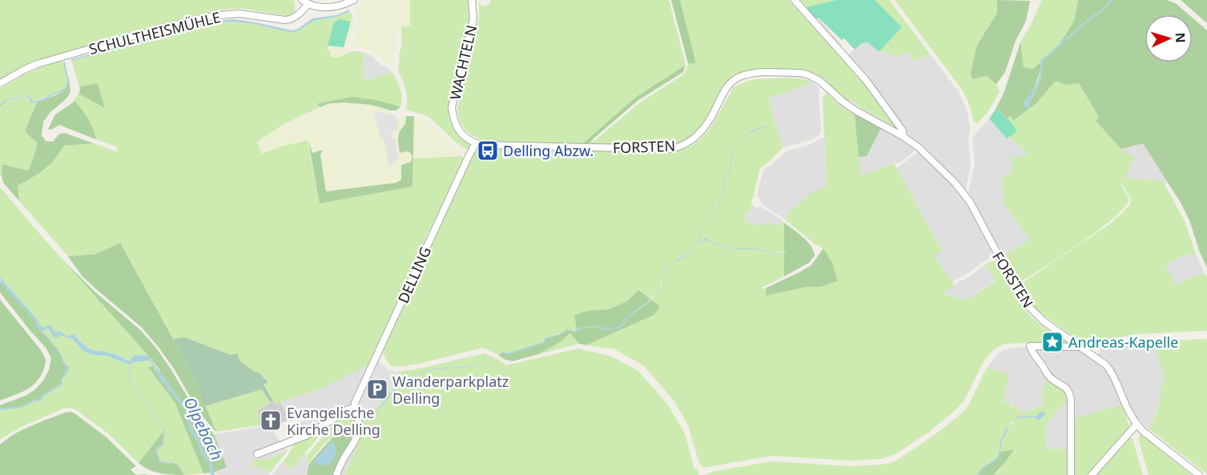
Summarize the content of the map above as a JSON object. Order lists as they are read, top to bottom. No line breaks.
{"streets":{"street":["SCHULTHEISMÜHLE","WACHTELN","FORSTEN","DELLING"]},"crossings":[["WACHTELN","FORSTEN"],["WACHTELN","DELLING"],["FORSTEN","DELLING"]],"water":["Olpebach"],"places":{"bus stop":["Delling Abzw."],"place":["Andreas-Kapelle"],"parking":["Wanderparkplatz Delling"],"church":["Evangelische Kirche Delling"]},"north":"right"}
